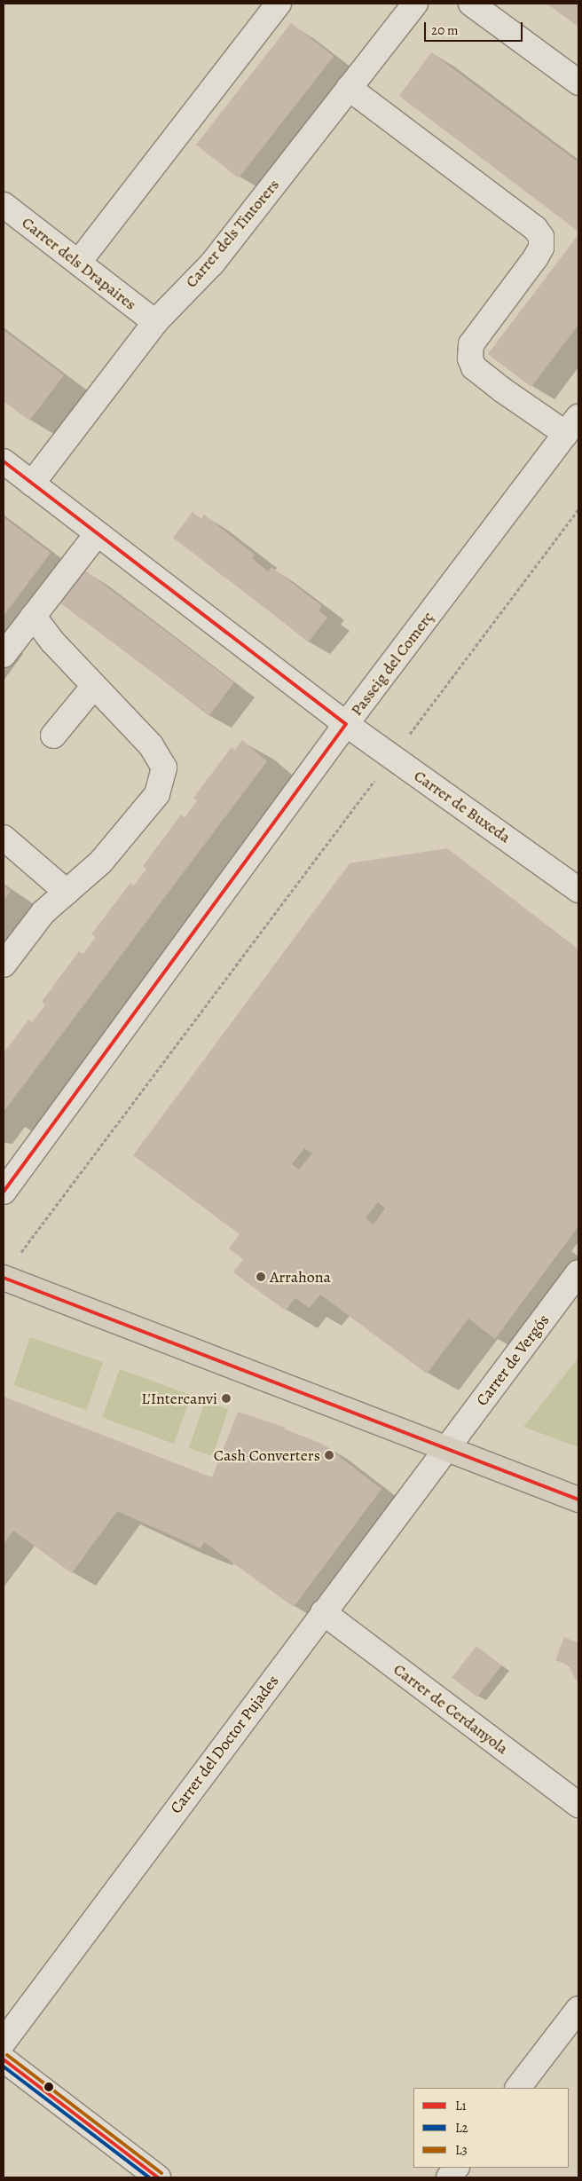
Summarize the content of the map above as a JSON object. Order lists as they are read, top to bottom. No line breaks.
{"streets":{"street":["Carrer dels Tintorers","Carrer dels Drapaires","Passeig del Comerç","Carrer de Buxeda","Carrer de Vergós","Carrer de Cerdanyola","Carrer del Doctor Pujades"]},"crossings":[["Carrer dels Tintorers","Carrer dels Drapaires"],["Carrer dels Tintorers","Carrer de Buxeda"],["Passeig del Comerç","Carrer de Buxeda"],["Carrer de Vergós","Carrer del Doctor Pujades"],["Carrer de Cerdanyola","Carrer del Doctor Pujades"]],"places":["Arrahona","L'Intercanvi","Cash Converters"],"lines":["transit line L1","transit line L3","transit line L2"],"legend":["L1","L2","L3"],"scale_bar":"20 m"}
